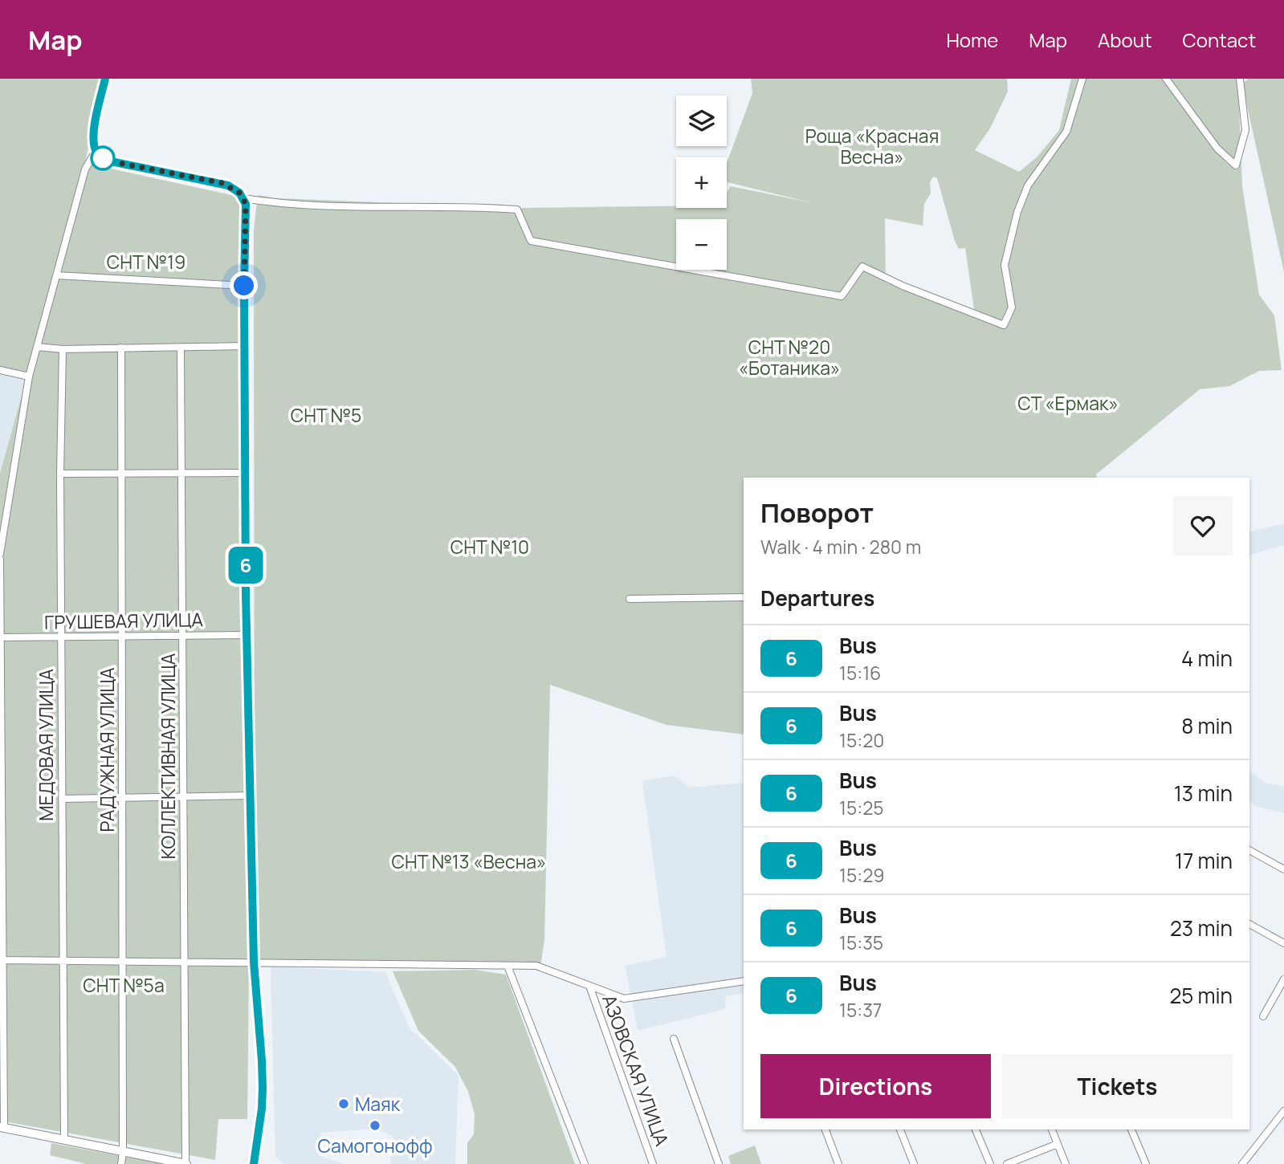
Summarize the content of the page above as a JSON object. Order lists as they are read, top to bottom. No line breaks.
{"streets":{"street":["ГРУШЕВАЯ УЛИЦА","МЕДОВАЯ УЛИЦА","РАДУЖНАЯ УЛИЦА","КОЛЛЕКТИВНАЯ УЛИЦА","АЗОВСКАЯ УЛИЦА"]},"crossings":[["ГРУШЕВАЯ УЛИЦА","МЕДОВАЯ УЛИЦА"],["ГРУШЕВАЯ УЛИЦА","РАДУЖНАЯ УЛИЦА"],["ГРУШЕВАЯ УЛИЦА","КОЛЛЕКТИВНАЯ УЛИЦА"]],"parks":["Роща «Красная Весна»","СНТ №19","СНТ №20 «Ботаника»","СТ «Ермак»","СНТ №5","СНТ №10","СНТ №13 «Весна»","СНТ №5а"],"places":["Маяк","Самогонофф"],"lines":["bus line 6"],"page":{"header":"Map","nav":["Home","Map","About","Contact"],"on_map":"6","map_buttons":["+","−"],"heading":[["Поворот","Walk · 4 min · 280 m"],"Departures"],"list":[{"mark":"6","name":"Bus","note":"15:16","value":"4 min"},{"mark":"6","name":"Bus","note":"15:20","value":"8 min"},{"mark":"6","name":"Bus","note":"15:25","value":"13 min"},{"mark":"6","name":"Bus","note":"15:29","value":"17 min"},{"mark":"6","name":"Bus","note":"15:35","value":"23 min"},{"mark":"6","name":"Bus","note":"15:37","value":"25 min"}],"buttons":["Directions","Tickets"]}}
